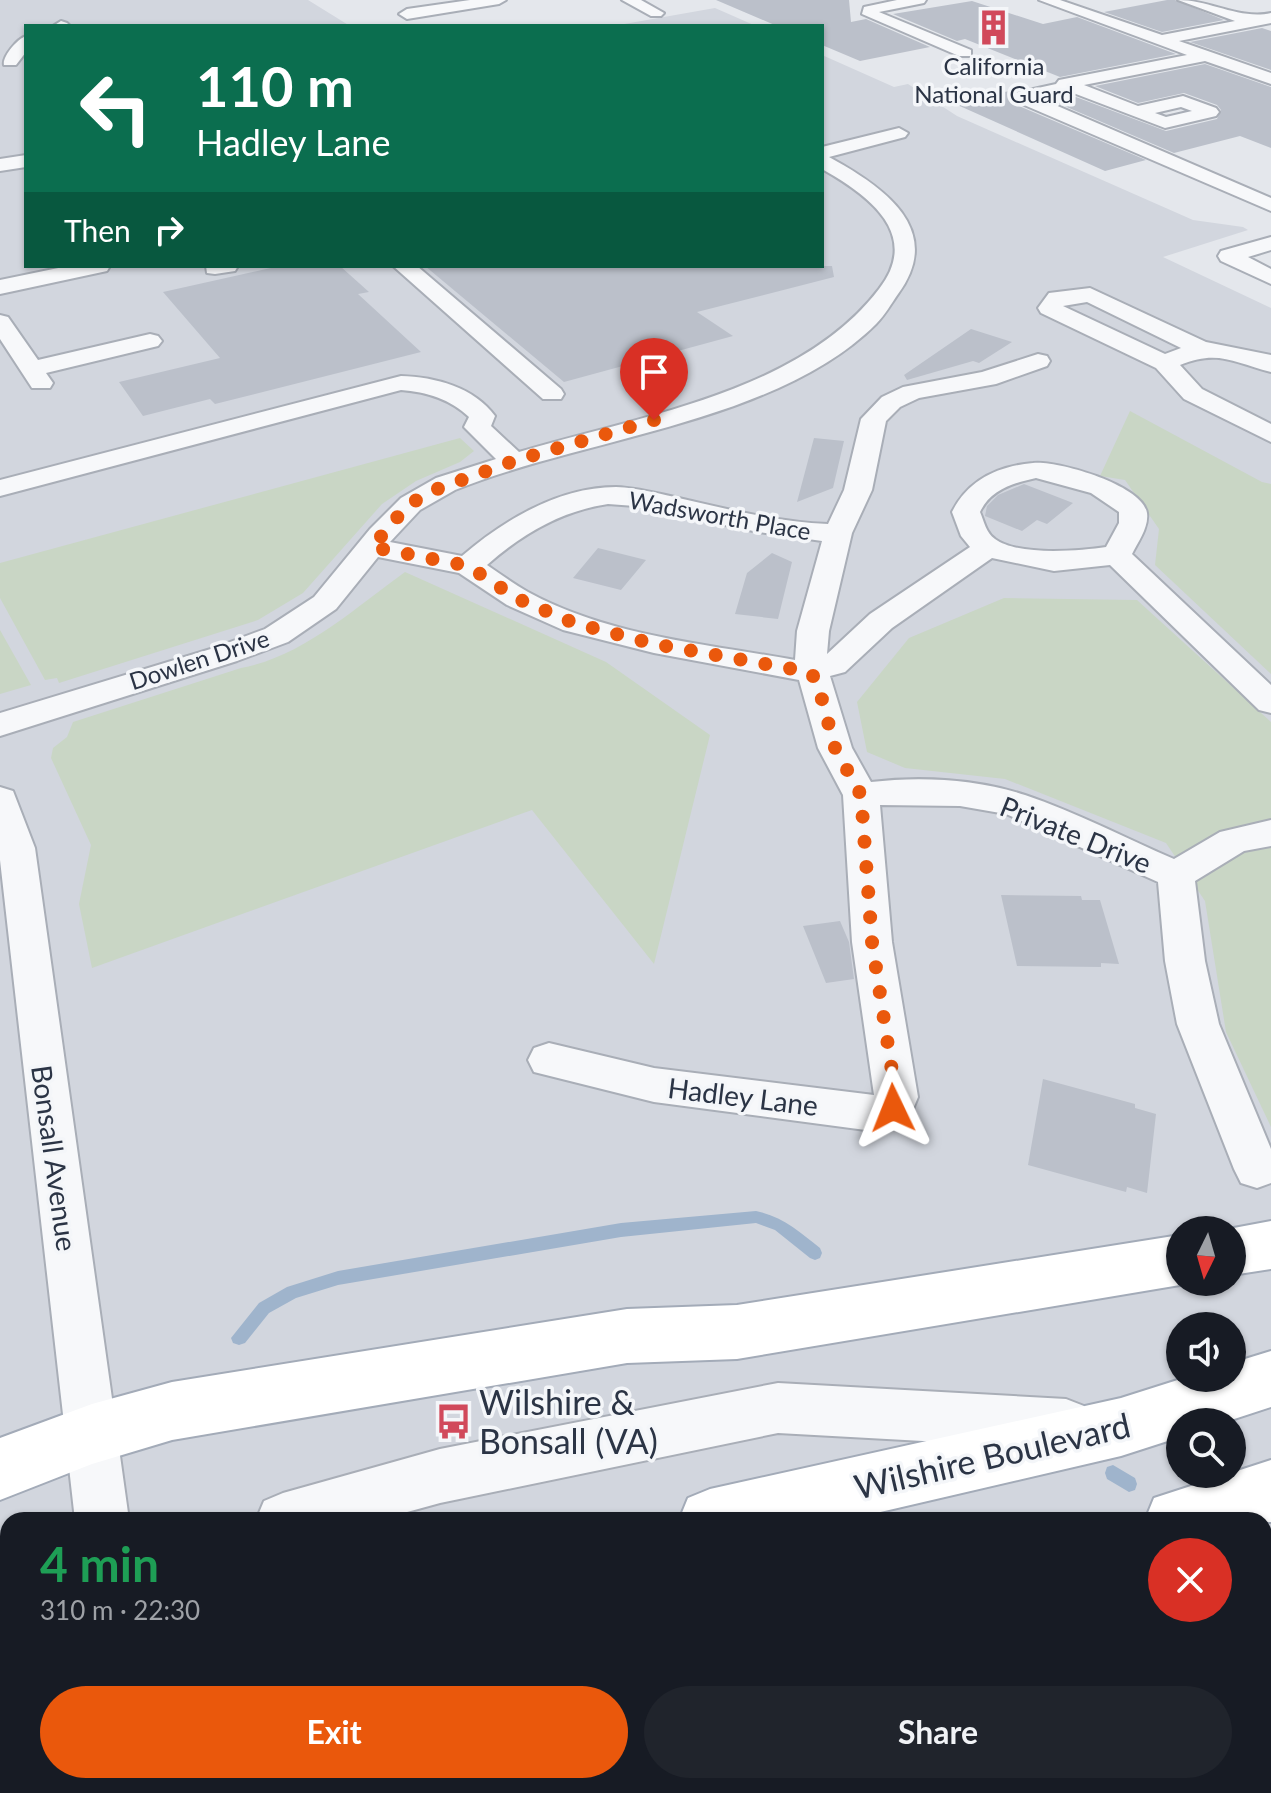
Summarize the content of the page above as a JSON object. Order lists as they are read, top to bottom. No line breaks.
{"streets":{"main road":["Wilshire Boulevard"],"street":["Wadsworth Place","Dowlen Drive","Private Drive","Hadley Lane","Bonsall Avenue"]},"crossings":[["Private Drive","Hadley Lane"]],"places":{"building":["California National Guard"],"bus stop":["Wilshire & Bonsall (VA)"]},"north":"bottom","page":{"turn":["110 m","Hadley Lane"],"then":"Then","heading":["4 min","310 m · 22:30"],"buttons":["Exit","Share"]}}
